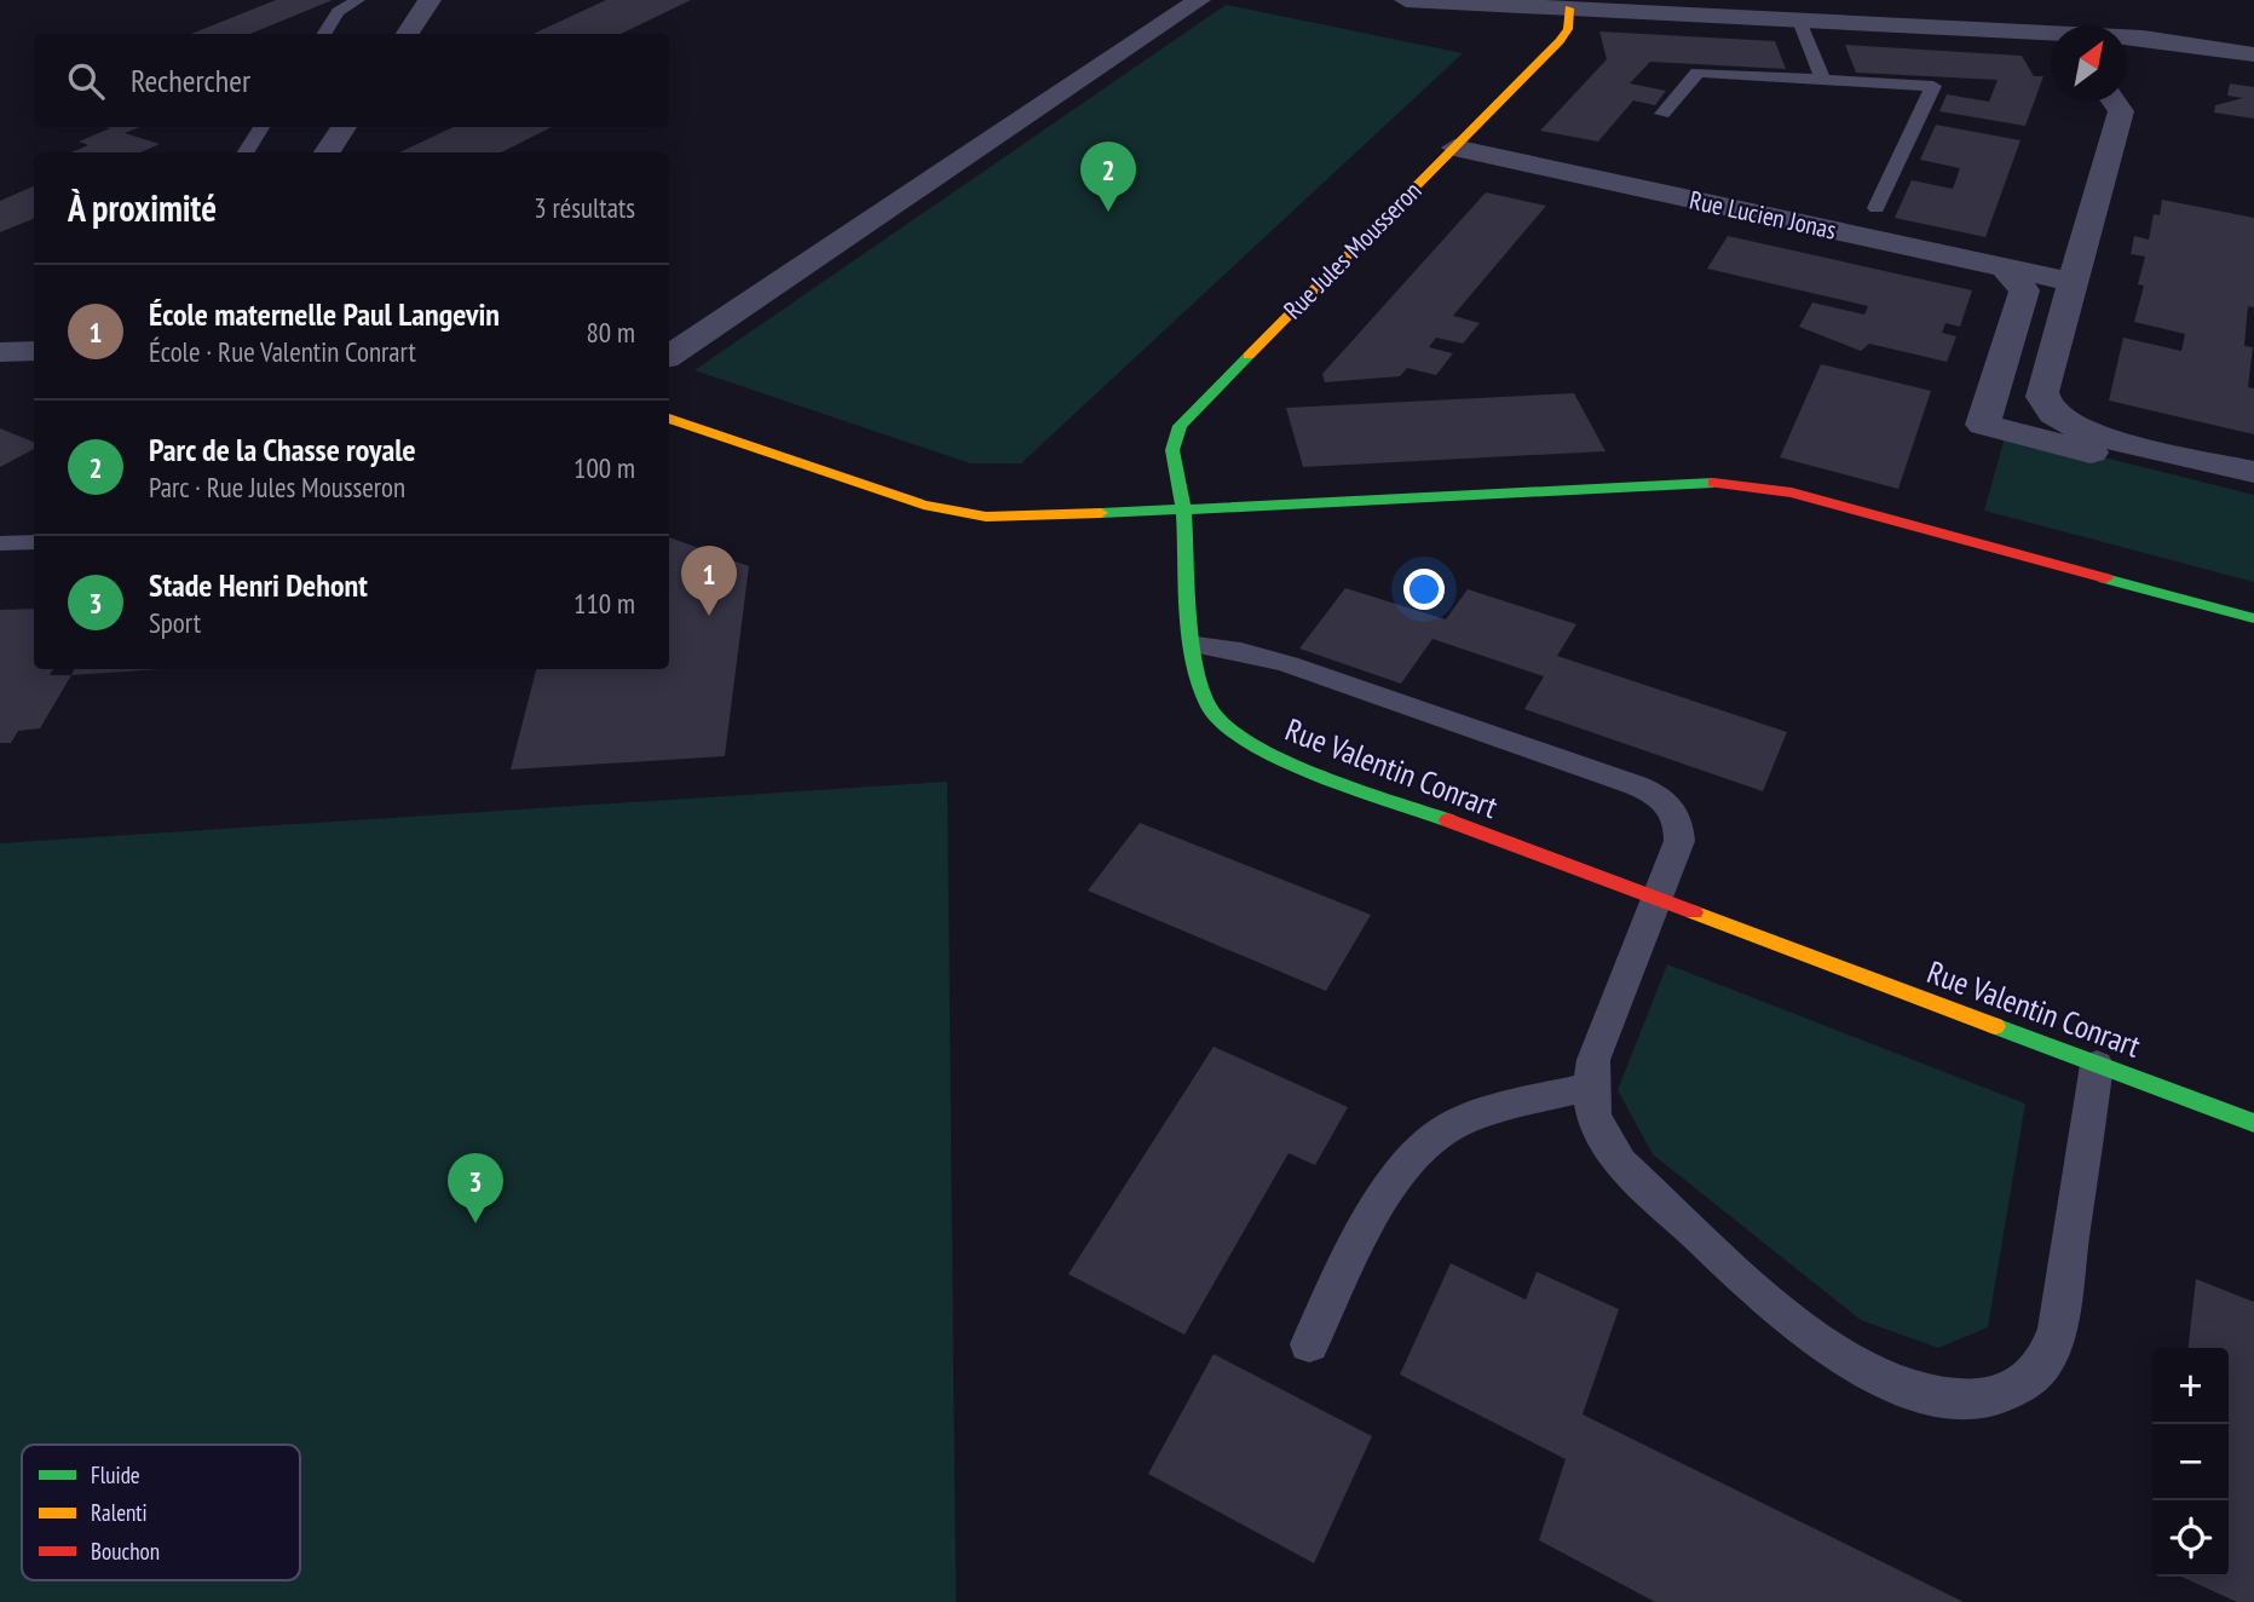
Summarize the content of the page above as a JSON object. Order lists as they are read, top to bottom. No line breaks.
{"streets":{"street":["Rue Lucien Jonas","Rue Jules Mousseron","Rue Valentin Conrart"]},"crossings":[["Rue Lucien Jonas","Rue Jules Mousseron"],["Rue Jules Mousseron","Rue Valentin Conrart"]],"legend":["Fluide","Ralenti","Bouchon"],"north":"top right","page":{"search":"Rechercher","pins":["2","1","3"],"heading":["À proximité","3 résultats"],"list":[{"mark":"1","name":"École maternelle Paul Langevin","note":"École · Rue Valentin Conrart","value":"80 m"},{"mark":"2","name":"Parc de la Chasse royale","note":"Parc · Rue Jules Mousseron","value":"100 m"},{"mark":"3","name":"Stade Henri Dehont","note":"Sport","value":"110 m"}],"map_buttons":["+","−"]}}
